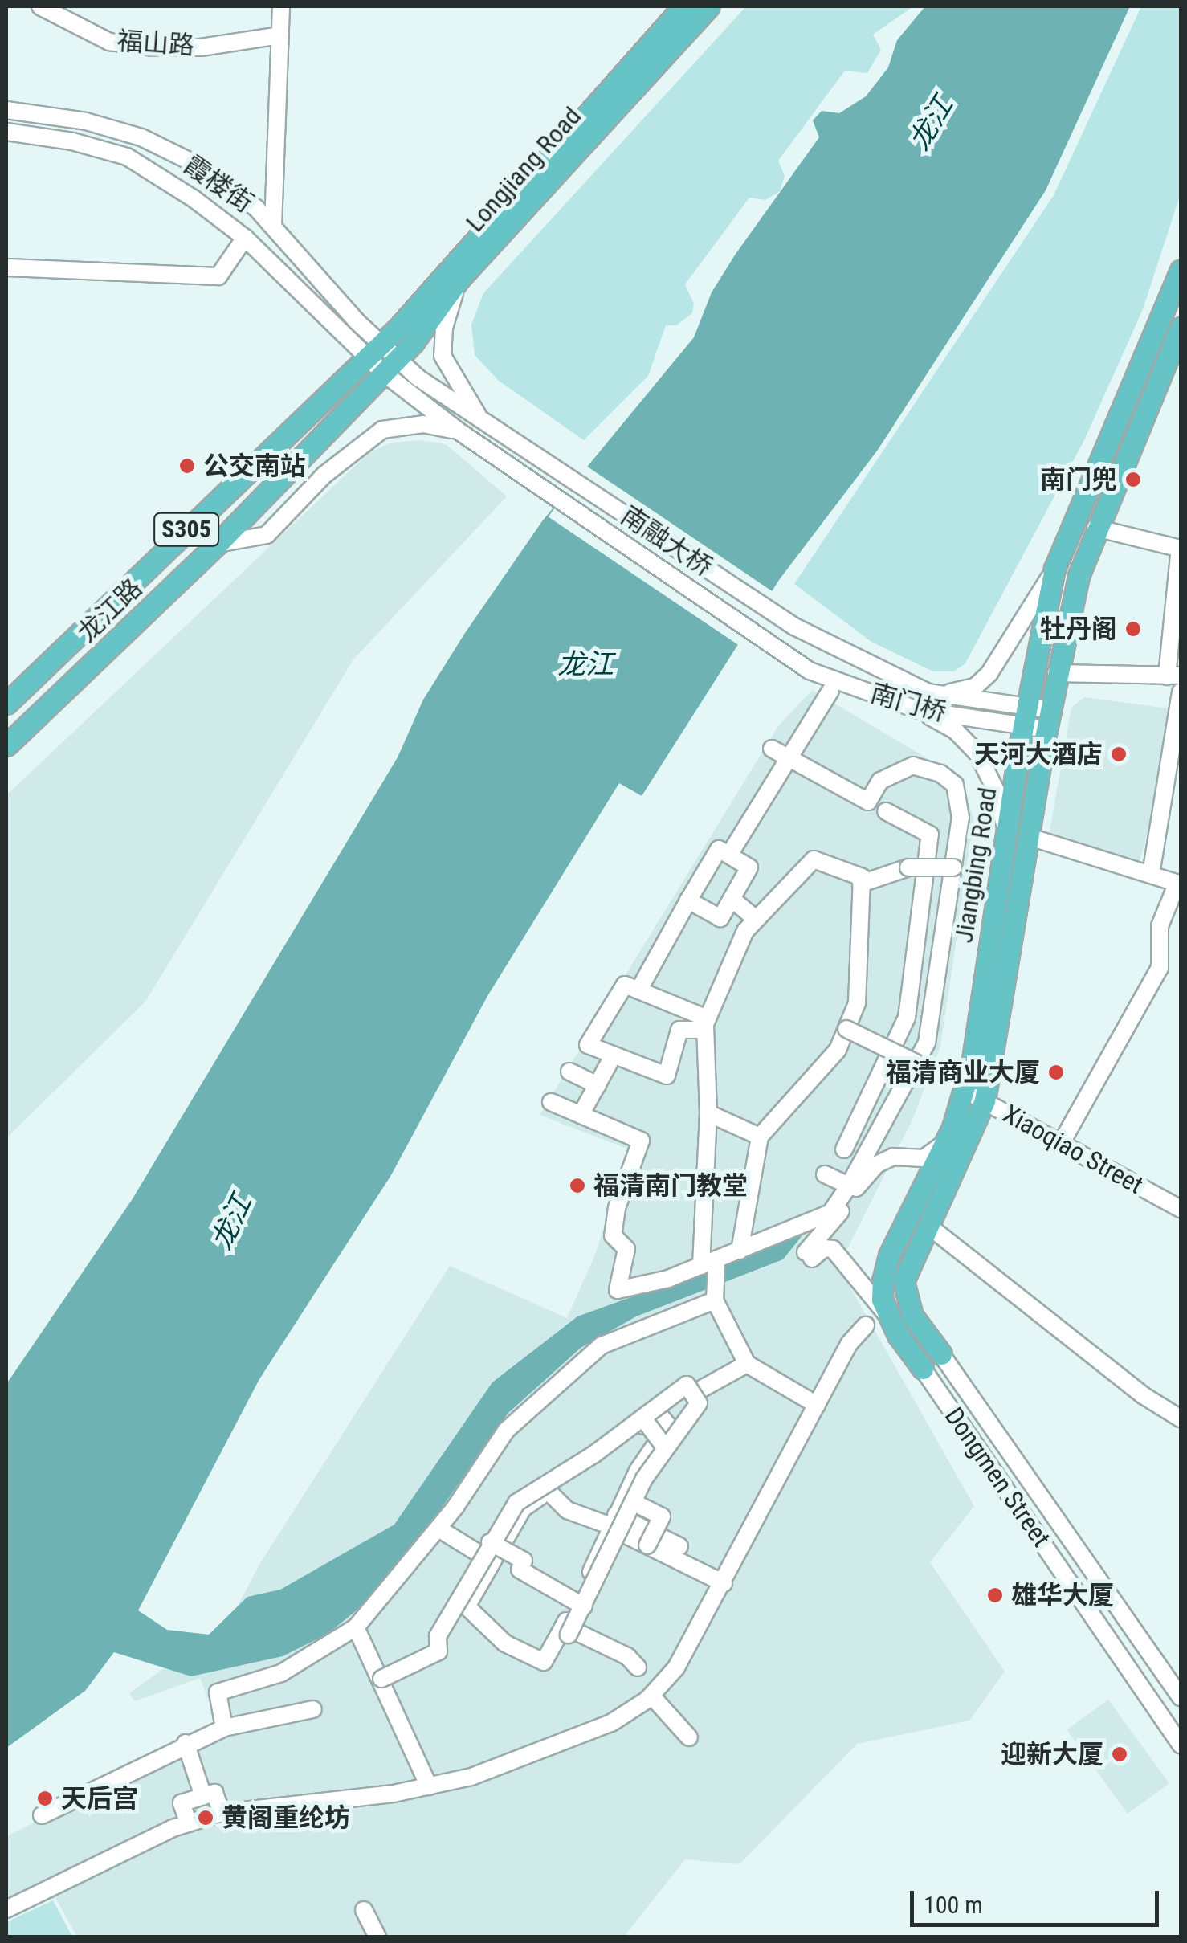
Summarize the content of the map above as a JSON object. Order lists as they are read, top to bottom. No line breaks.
{"streets":{"main road":["Longjiang Road","S305","龙江路","Jiangbing Road"],"street":["福山路","霞楼街","南融大桥","南门桥","Xiaoqiao Street","Dongmen Street"]},"crossings":[["Longjiang Road","霞楼街"],["Longjiang Road","龙江路"],["霞楼街","龙江路"],["南融大桥","南门桥"],["南门桥","Jiangbing Road"],["Jiangbing Road","Xiaoqiao Street"],["Jiangbing Road","Dongmen Street"]],"water":["龙江"],"places":["公交南站","南门兜","牡丹阁","天河大酒店","福清商业大厦","福清南门教堂","雄华大厦","迎新大厦","天后宫","黄阁重纶坊"],"scale_bar":"100 m"}
